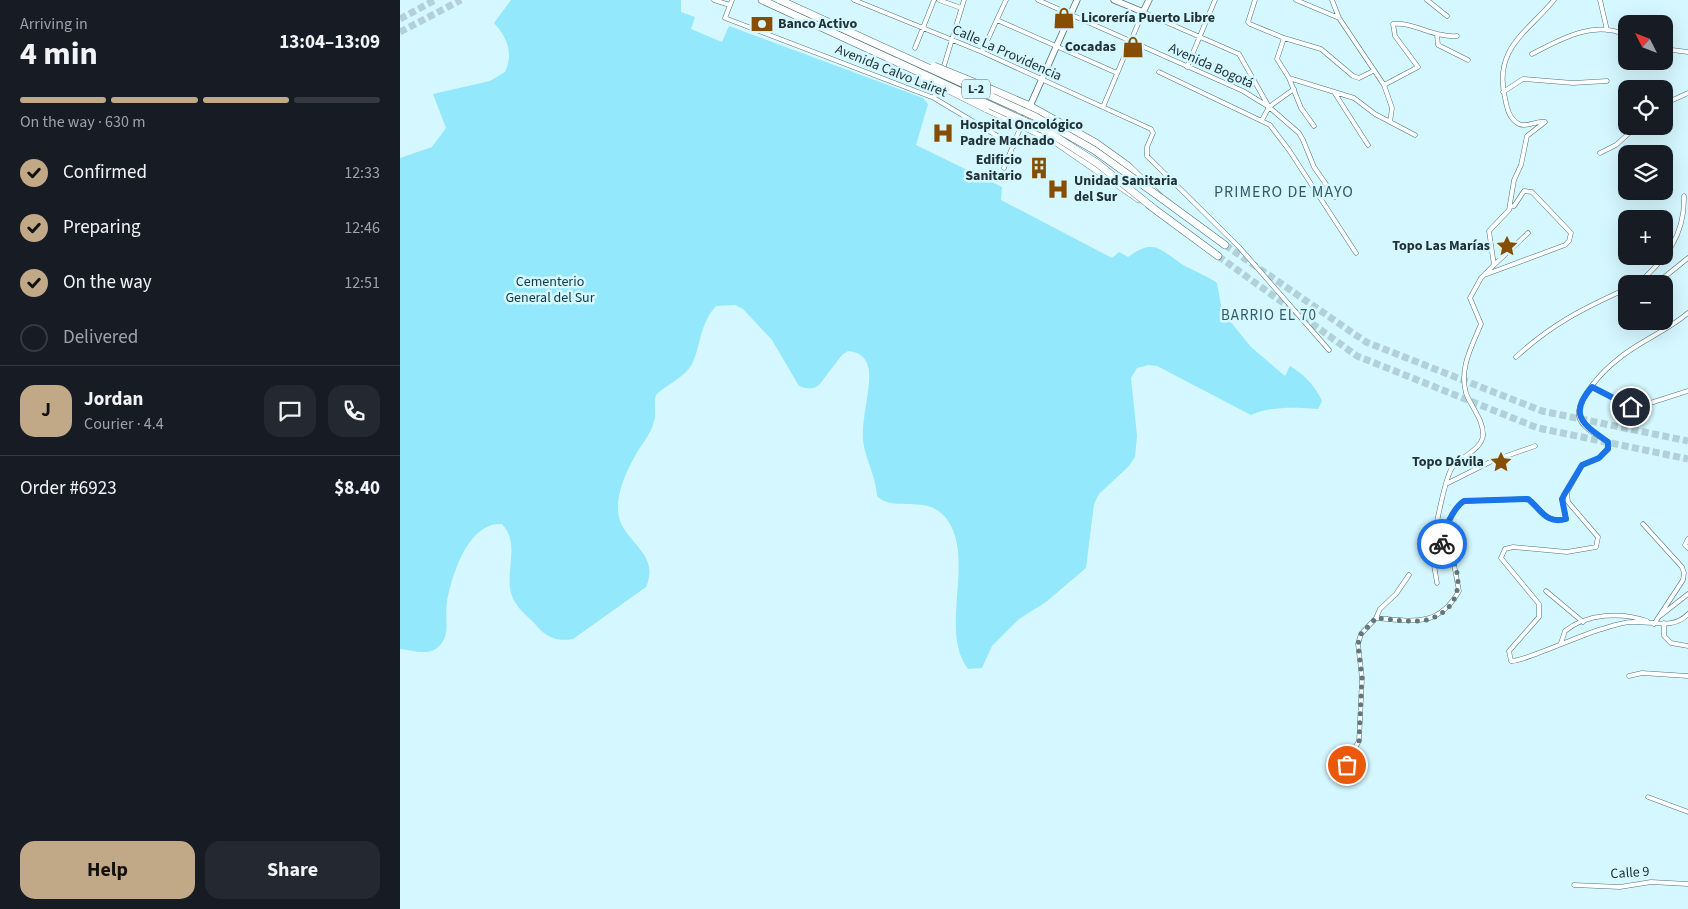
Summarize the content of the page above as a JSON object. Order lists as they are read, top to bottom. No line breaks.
{"streets":{"highway":["L-2"],"street":["Calle La Providencia","Avenida Bogotá","Avenida Calvo Lairet","Calle 9"]},"districts":["PRIMERO DE MAYO","BARRIO EL 70"],"parks":["Cementerio General del Sur"],"places":{"shop":["Licorería Puerto Libre","Cocadas"],"bank":["Banco Activo"],"hospital":["Hospital Oncológico Padre Machado","Unidad Sanitaria del Sur"],"building":["Edificio Sanitario"],"place":["Topo Las Marías","Topo Dávila"]},"north":"top left","page":{"heading":["4 min","Arriving in","13:04–13:09"],"panel":["Jordan","Courier · 4.4","Order #6923","$8.40"],"map_buttons":["+","−"],"bar":"On the way · 630 m","list":[["Confirmed","12:33"],["Preparing","12:46"],["On the way","12:51"],"Delivered"],"round":"J","buttons":["Help","Share"]}}
